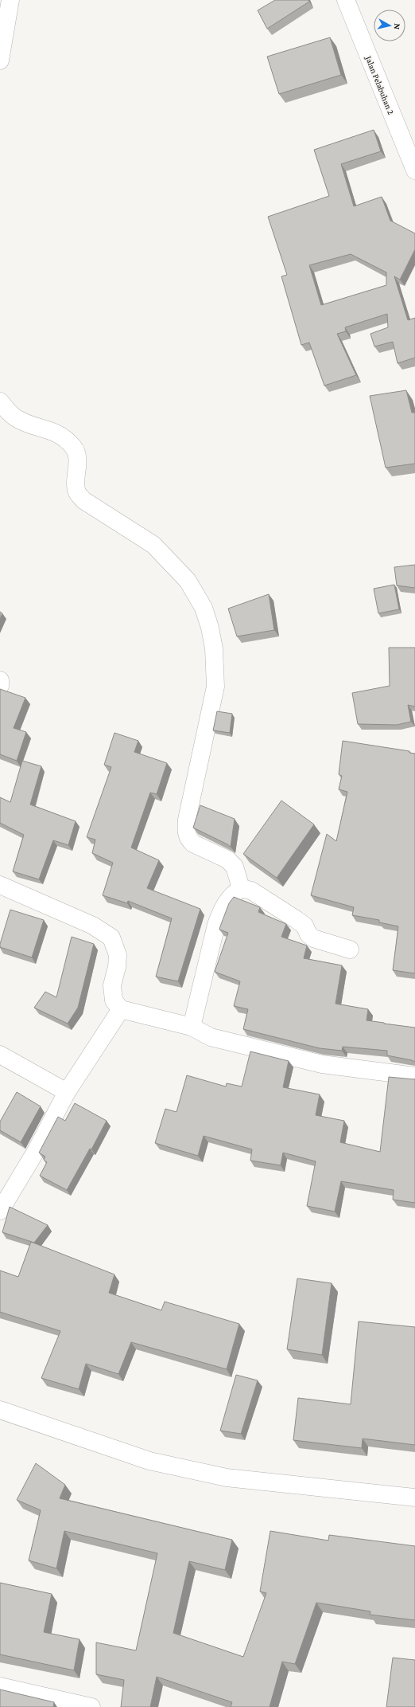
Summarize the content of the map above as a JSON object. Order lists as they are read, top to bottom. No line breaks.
{"streets":{"street":["Jalan Pelabuhan 2"]},"north":"right"}
